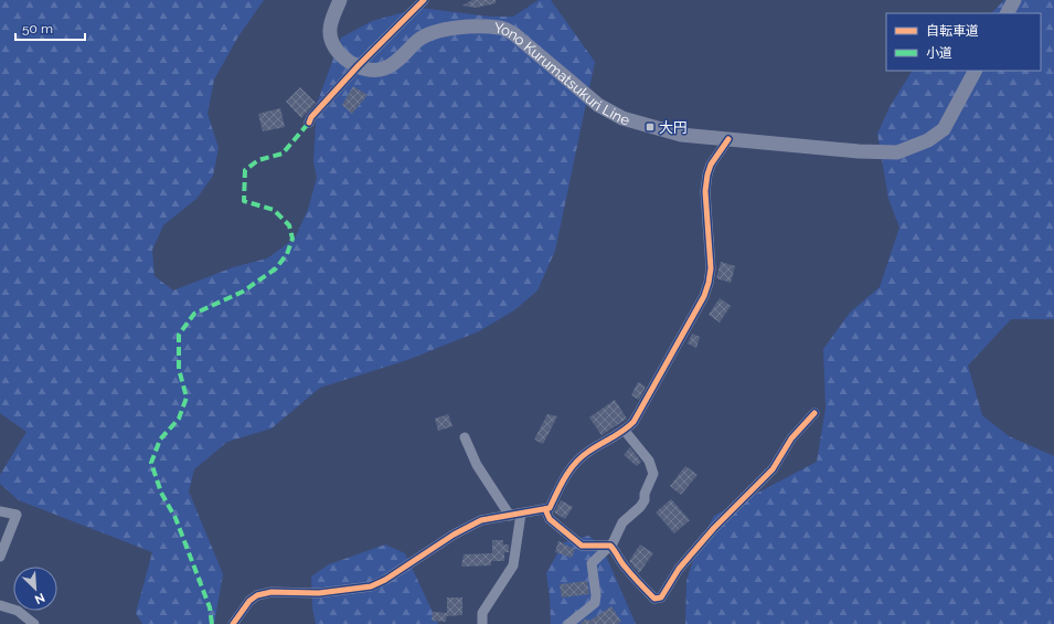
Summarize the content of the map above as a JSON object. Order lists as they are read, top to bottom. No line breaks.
{"streets":{"main road":["Yono Kurumatsukuri Line"]},"places":{"transit":["大円"]},"legend":["自転車道","小道"],"scale_bar":"50 m","north":"bottom right"}
